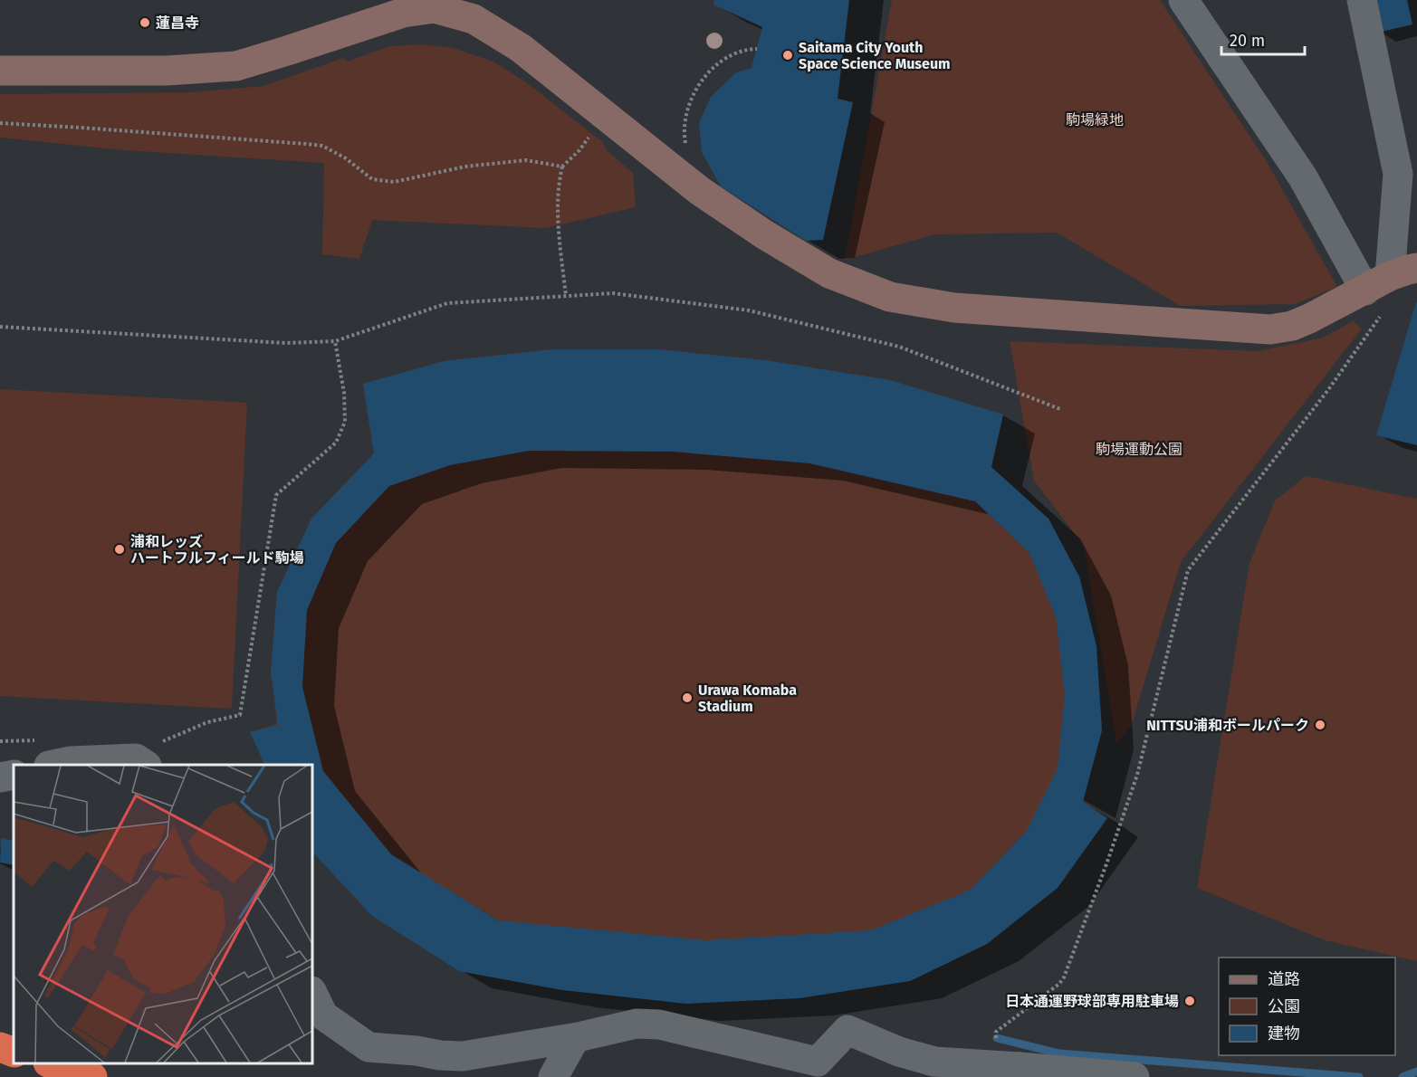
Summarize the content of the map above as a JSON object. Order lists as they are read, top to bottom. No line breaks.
{"parks":["駒場緑地","駒場運動公園"],"places":["蓮昌寺","Saitama City Youth Space Science Museum","浦和レッズ ハートフルフィールド駒場","Urawa Komaba Stadium","NITTSU浦和ボールパーク","日本通運野球部専用駐車場"],"legend":["道路","公園","建物"],"scale_bar":"20 m"}
